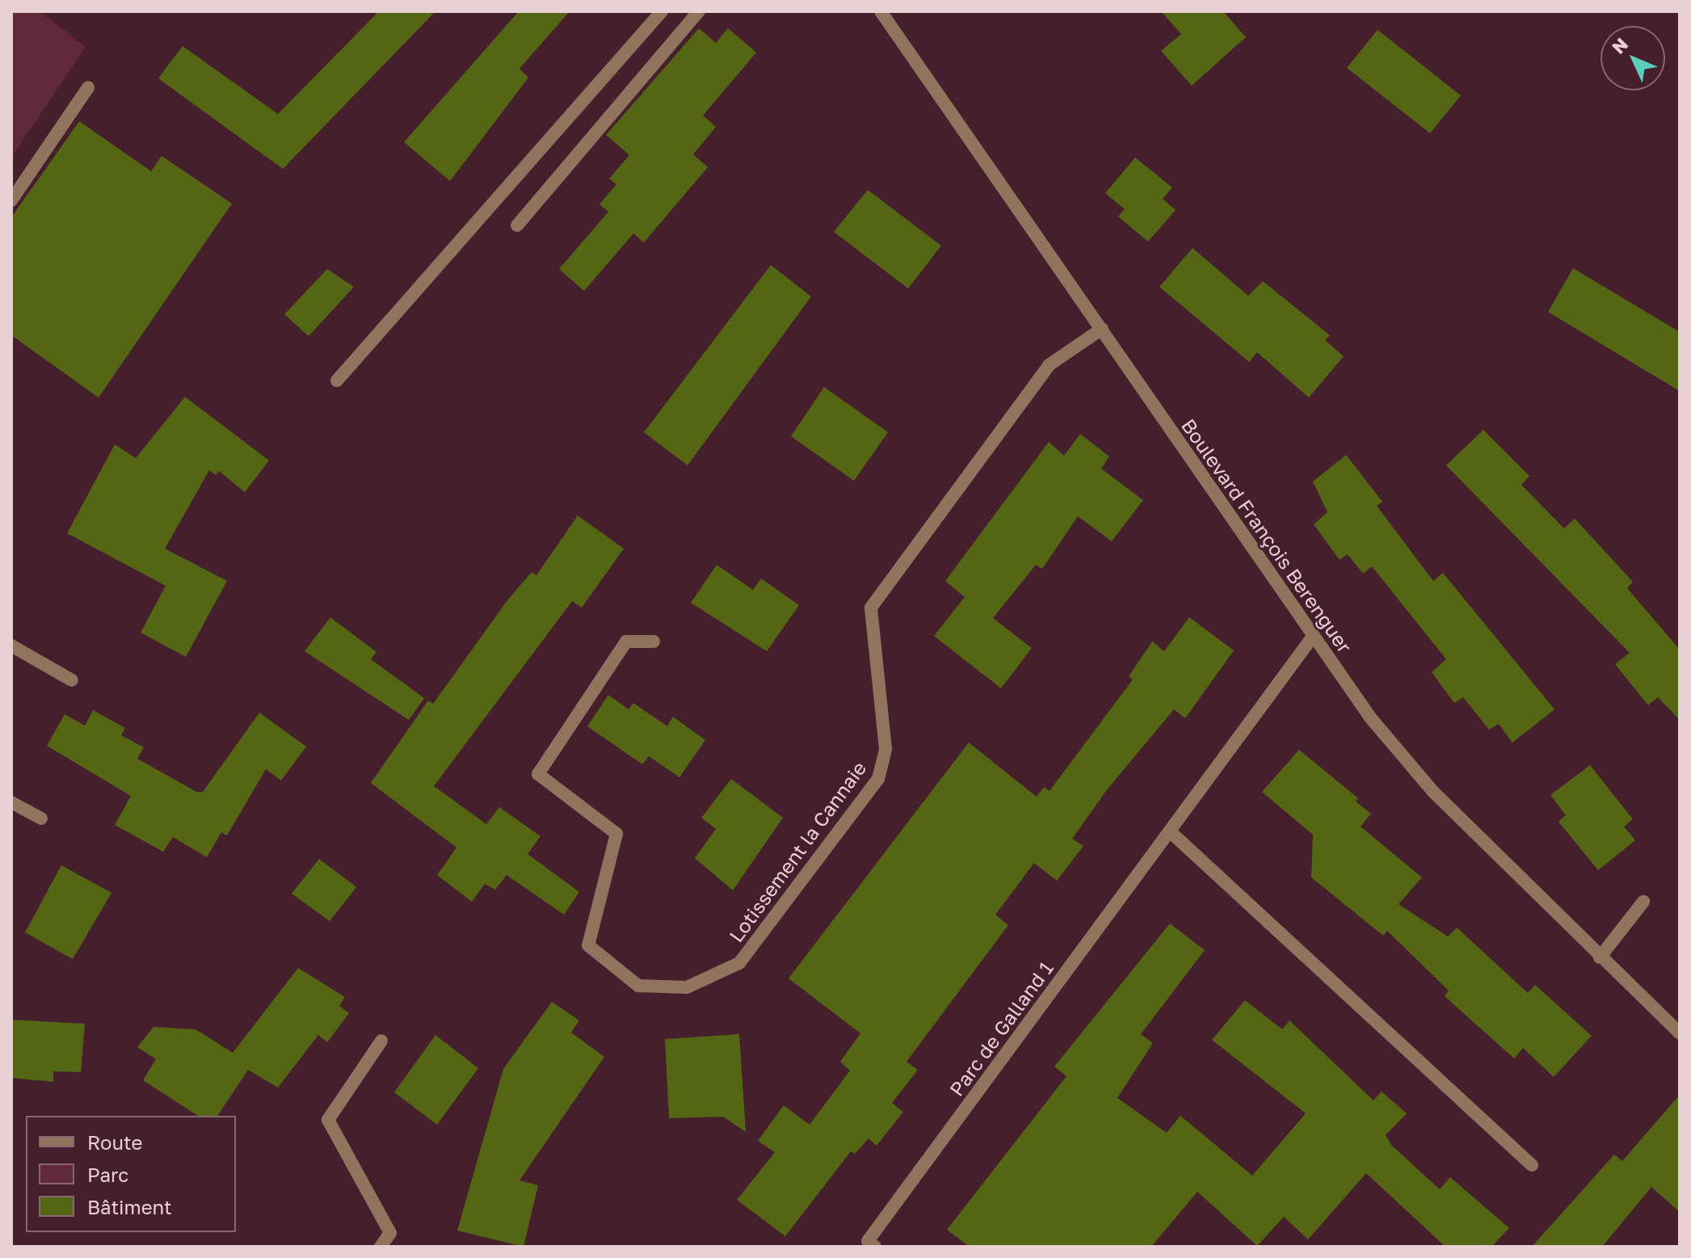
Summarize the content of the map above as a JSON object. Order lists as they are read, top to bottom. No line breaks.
{"streets":{"street":["Boulevard François Berenguer","Lotissement la Cannaie","Parc de Galland 1"]},"crossings":[["Boulevard François Berenguer","Lotissement la Cannaie"],["Boulevard François Berenguer","Parc de Galland 1"]],"legend":["Route","Parc","Bâtiment"],"north":"top left"}
